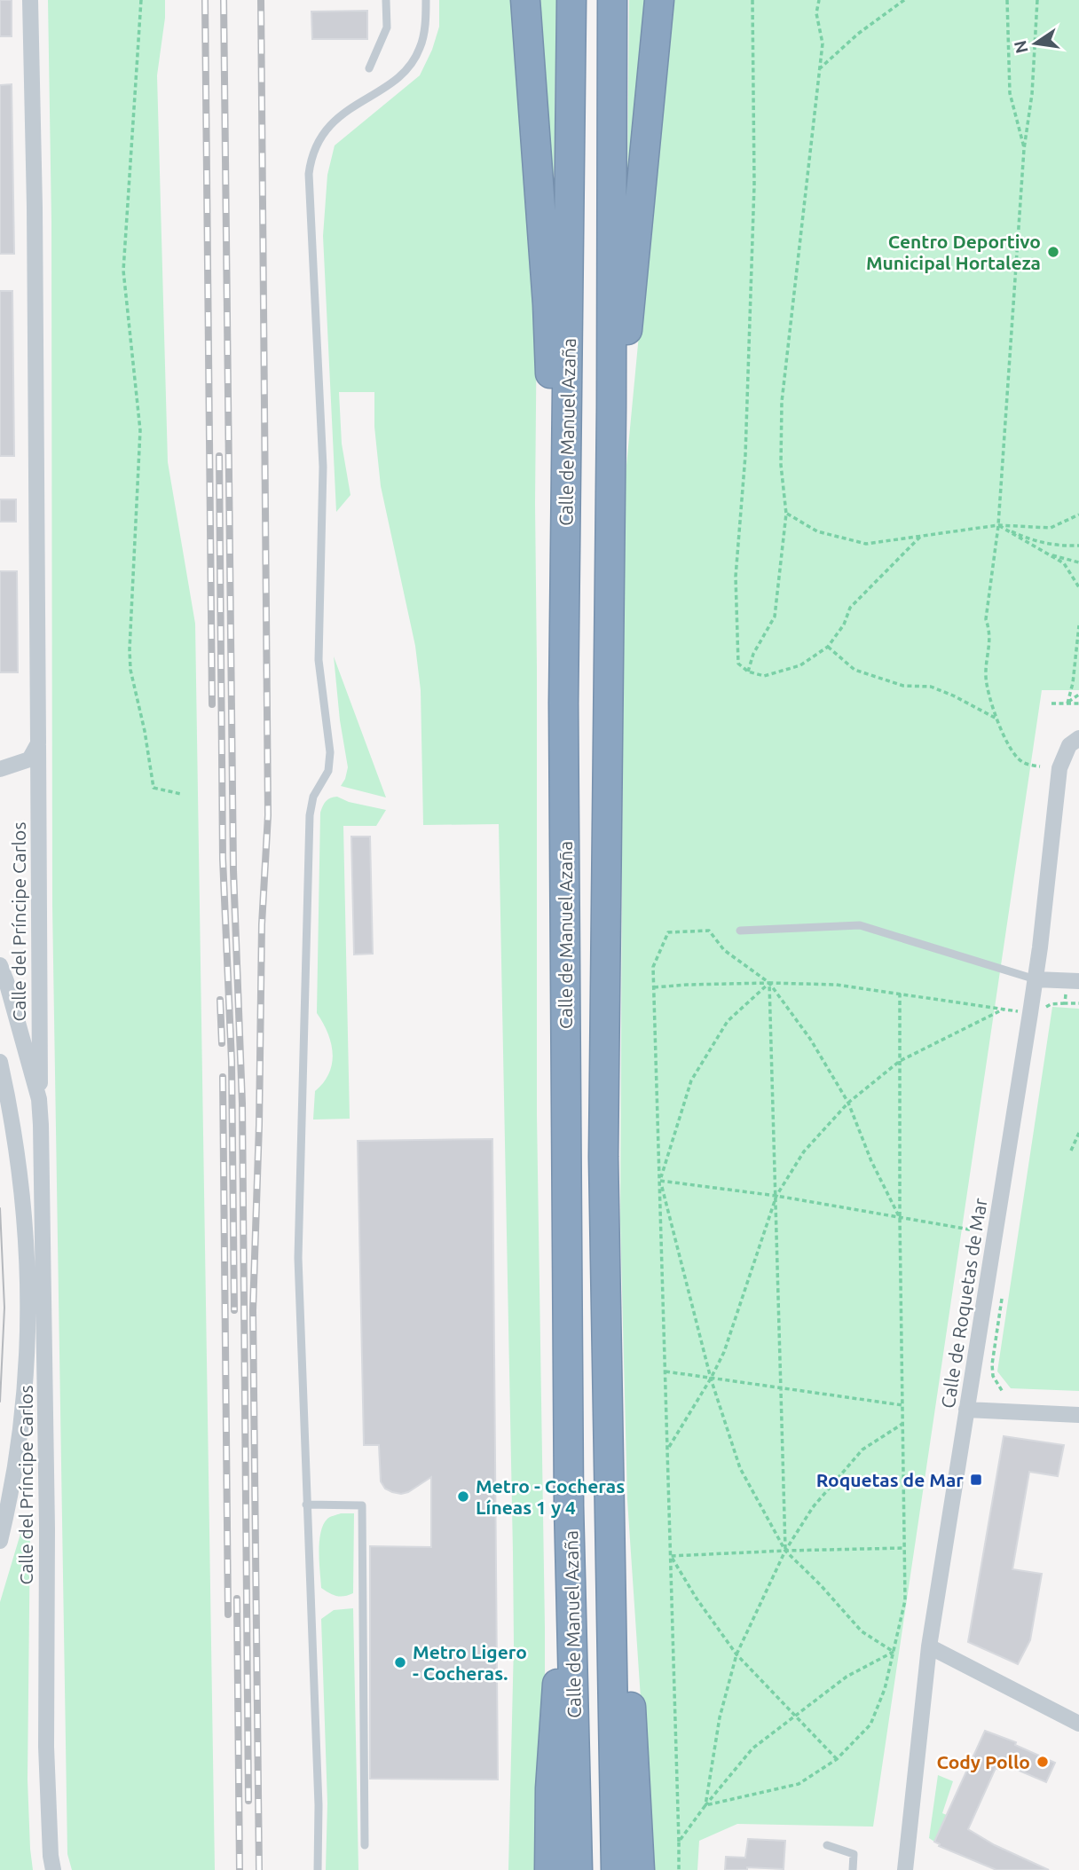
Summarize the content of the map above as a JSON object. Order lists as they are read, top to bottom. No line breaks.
{"streets":{"highway":["Calle de Manuel Azaña"],"street":["Calle del Príncipe Carlos","Calle de Roquetas de Mar"]},"places":{"other":["Centro Deportivo Municipal Hortaleza","Metro - Cocheras Líneas 1 y 4","Metro Ligero - Cocheras.","Cody Pollo"],"transit":["Roquetas de Mar"]},"north":"left"}
